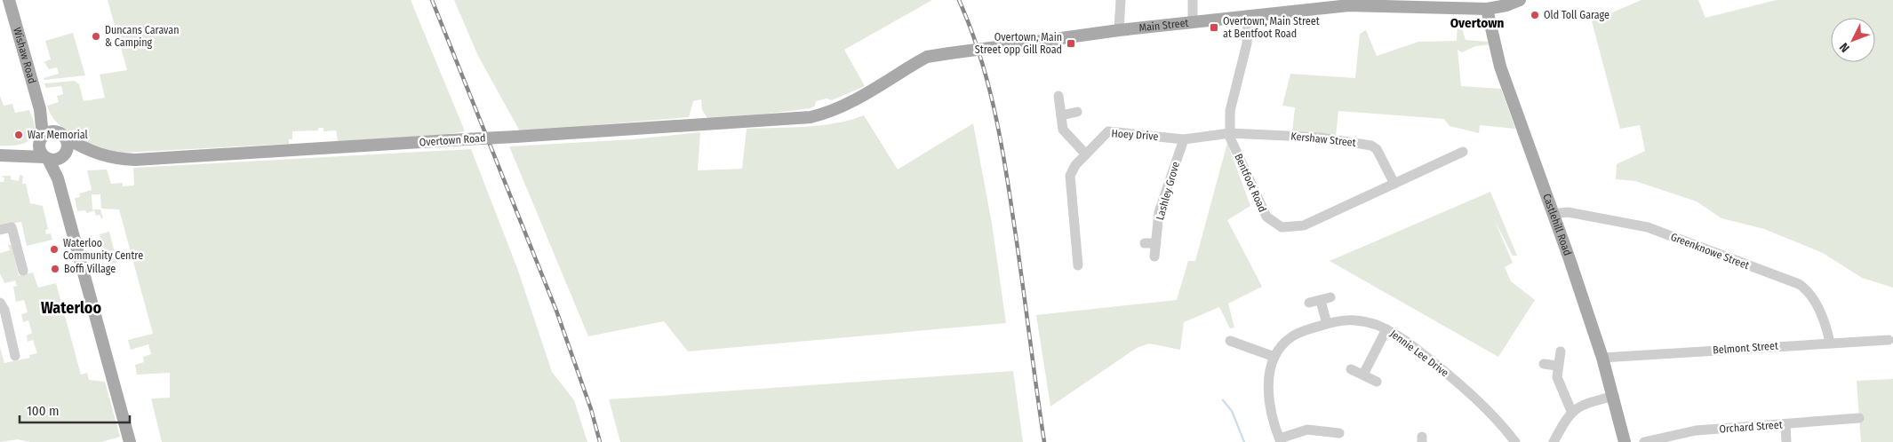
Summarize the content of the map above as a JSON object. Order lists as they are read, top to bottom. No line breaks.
{"streets":{"main road":["Main Street","Wishaw Road","Overtown Road","Castlehill Road"],"street":["Hoey Drive","Kershaw Street","Bentfoot Road","Lashley Grove","Greenknowe Street","Belmont Street","Jennie Lee Drive","Orchard Street"]},"crossings":[["Main Street","Overtown Road"],["Main Street","Bentfoot Road"],["Main Street","Castlehill Road"],["Wishaw Road","Overtown Road"],["Hoey Drive","Kershaw Street"],["Hoey Drive","Bentfoot Road"],["Hoey Drive","Lashley Grove"],["Kershaw Street","Bentfoot Road"],["Castlehill Road","Greenknowe Street"],["Castlehill Road","Belmont Street"],["Greenknowe Street","Belmont Street"]],"districts":["Overtown","Waterloo"],"places":{"other":["Old Toll Garage","Duncans Caravan & Camping","War Memorial","Waterloo Community Centre","Boffi Village"],"transit":["Overtown, Main Street at Bentfoot Road","Overtown, Main Street opp Gill Road"]},"scale_bar":"100 m","north":"bottom left"}
